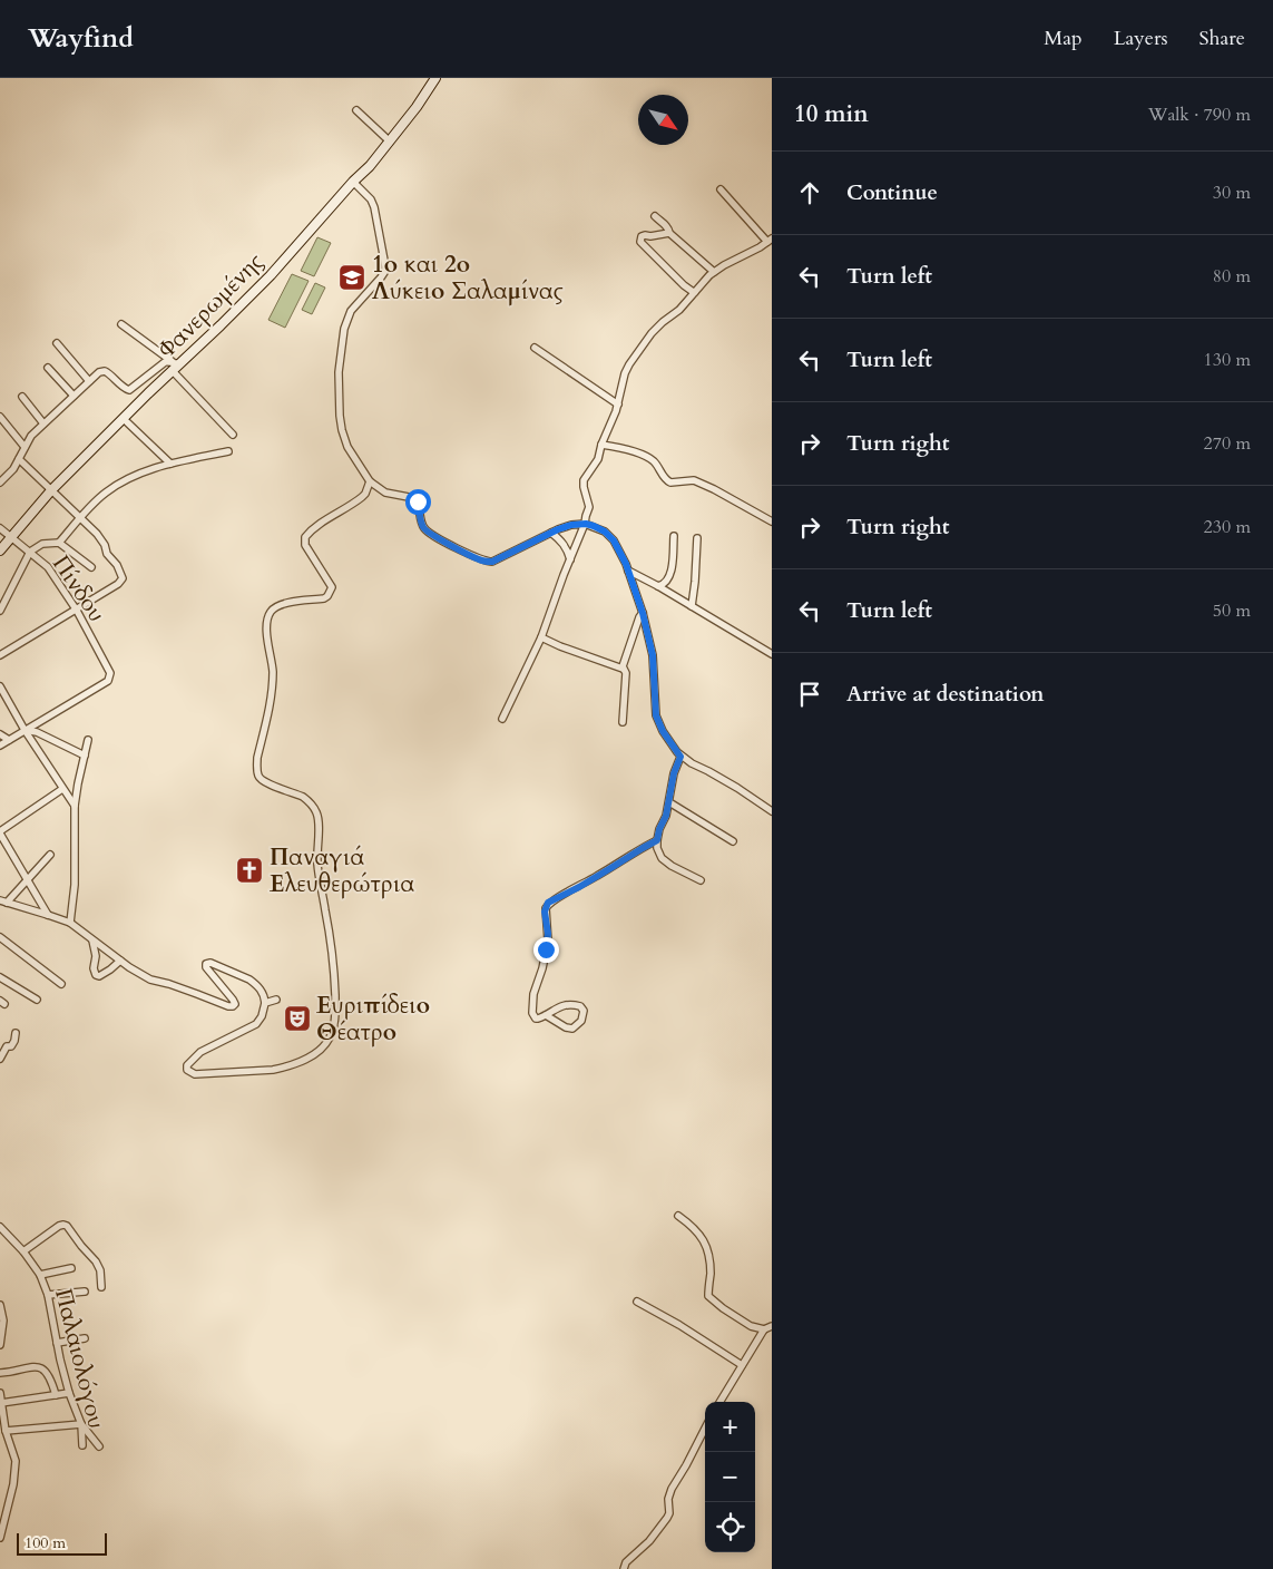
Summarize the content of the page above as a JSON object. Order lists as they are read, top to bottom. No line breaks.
{"streets":{"main road":["Φανερωμένης"],"street":["Πίνδου","Παλαιολόγου"]},"crossings":[["Φανερωμένης","Πίνδου"]],"places":{"school or university":["1ο και 2ο Λύκειο Σαλαμίνας"],"church":["Παναγιά Ελευθερώτρια"],"theatre":["Ευριπίδειο Θέατρο"]},"scale_bar":"100 m","north":"bottom right","page":{"header":"Wayfind","nav":["Map","Layers","Share"],"heading":["10 min","Walk · 790 m"],"list":[["Continue","30 m"],["Turn left","80 m"],["Turn left","130 m"],["Turn right","270 m"],["Turn right","230 m"],["Turn left","50 m"],"Arrive at destination"],"map_buttons":["+","−"],"scale":"100 m"}}
